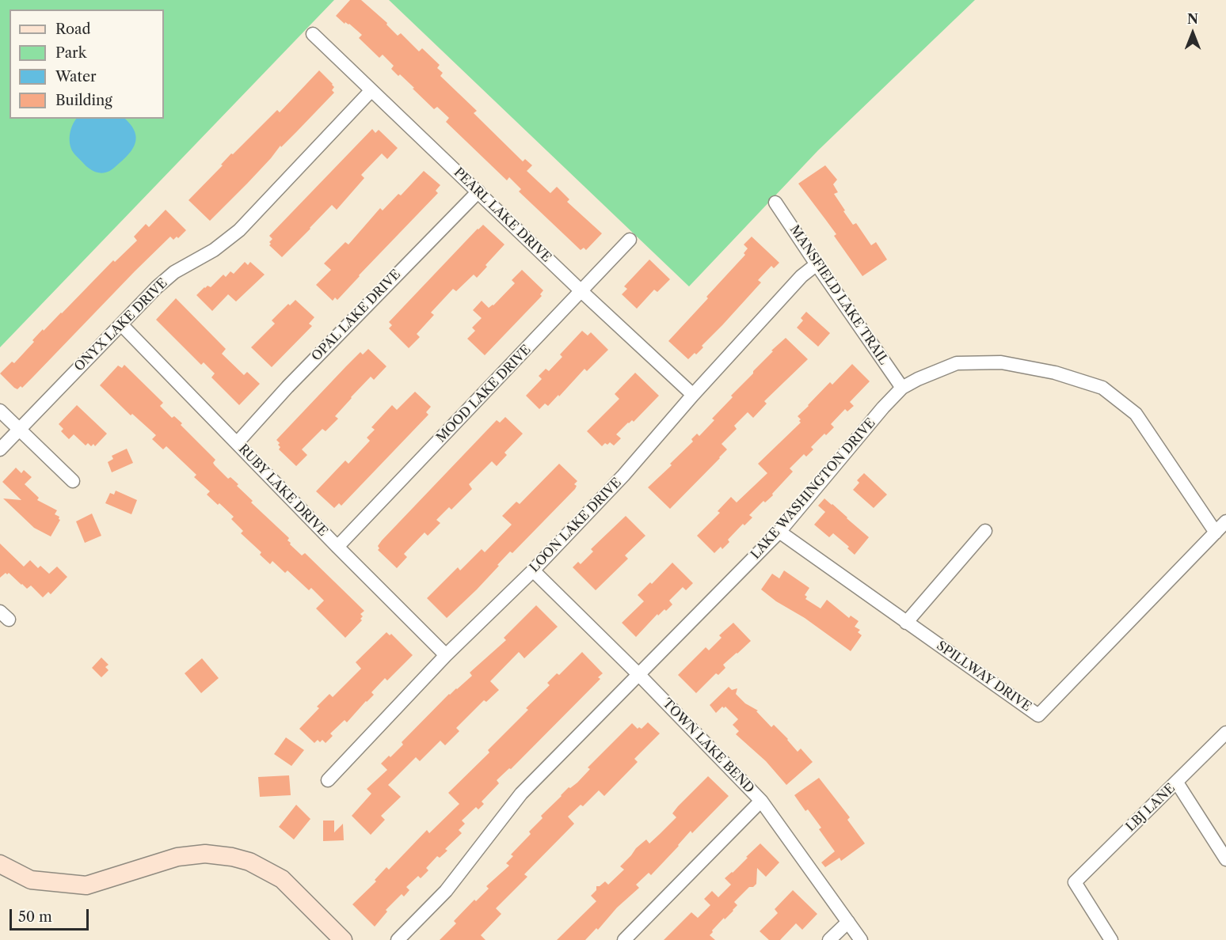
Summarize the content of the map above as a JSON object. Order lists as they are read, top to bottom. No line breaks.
{"streets":{"street":["PEARL LAKE DRIVE","MANSFIELD LAKE TRAIL","OPAL LAKE DRIVE","ONYX LAKE DRIVE","MOOD LAKE DRIVE","LAKE WASHINGTON DRIVE","RUBY LAKE DRIVE","LOON LAKE DRIVE","SPILLWAY DRIVE","TOWN LAKE BEND","LBJ LANE"]},"crossings":[["PEARL LAKE DRIVE","OPAL LAKE DRIVE"],["PEARL LAKE DRIVE","ONYX LAKE DRIVE"],["PEARL LAKE DRIVE","MOOD LAKE DRIVE"],["PEARL LAKE DRIVE","LOON LAKE DRIVE"],["MANSFIELD LAKE TRAIL","LAKE WASHINGTON DRIVE"],["MANSFIELD LAKE TRAIL","LOON LAKE DRIVE"],["OPAL LAKE DRIVE","RUBY LAKE DRIVE"],["ONYX LAKE DRIVE","RUBY LAKE DRIVE"],["MOOD LAKE DRIVE","RUBY LAKE DRIVE"],["LAKE WASHINGTON DRIVE","SPILLWAY DRIVE"],["LAKE WASHINGTON DRIVE","TOWN LAKE BEND"],["RUBY LAKE DRIVE","LOON LAKE DRIVE"],["LOON LAKE DRIVE","TOWN LAKE BEND"]],"legend":["Road","Park","Water","Building"],"scale_bar":"50 m","north":"top"}
